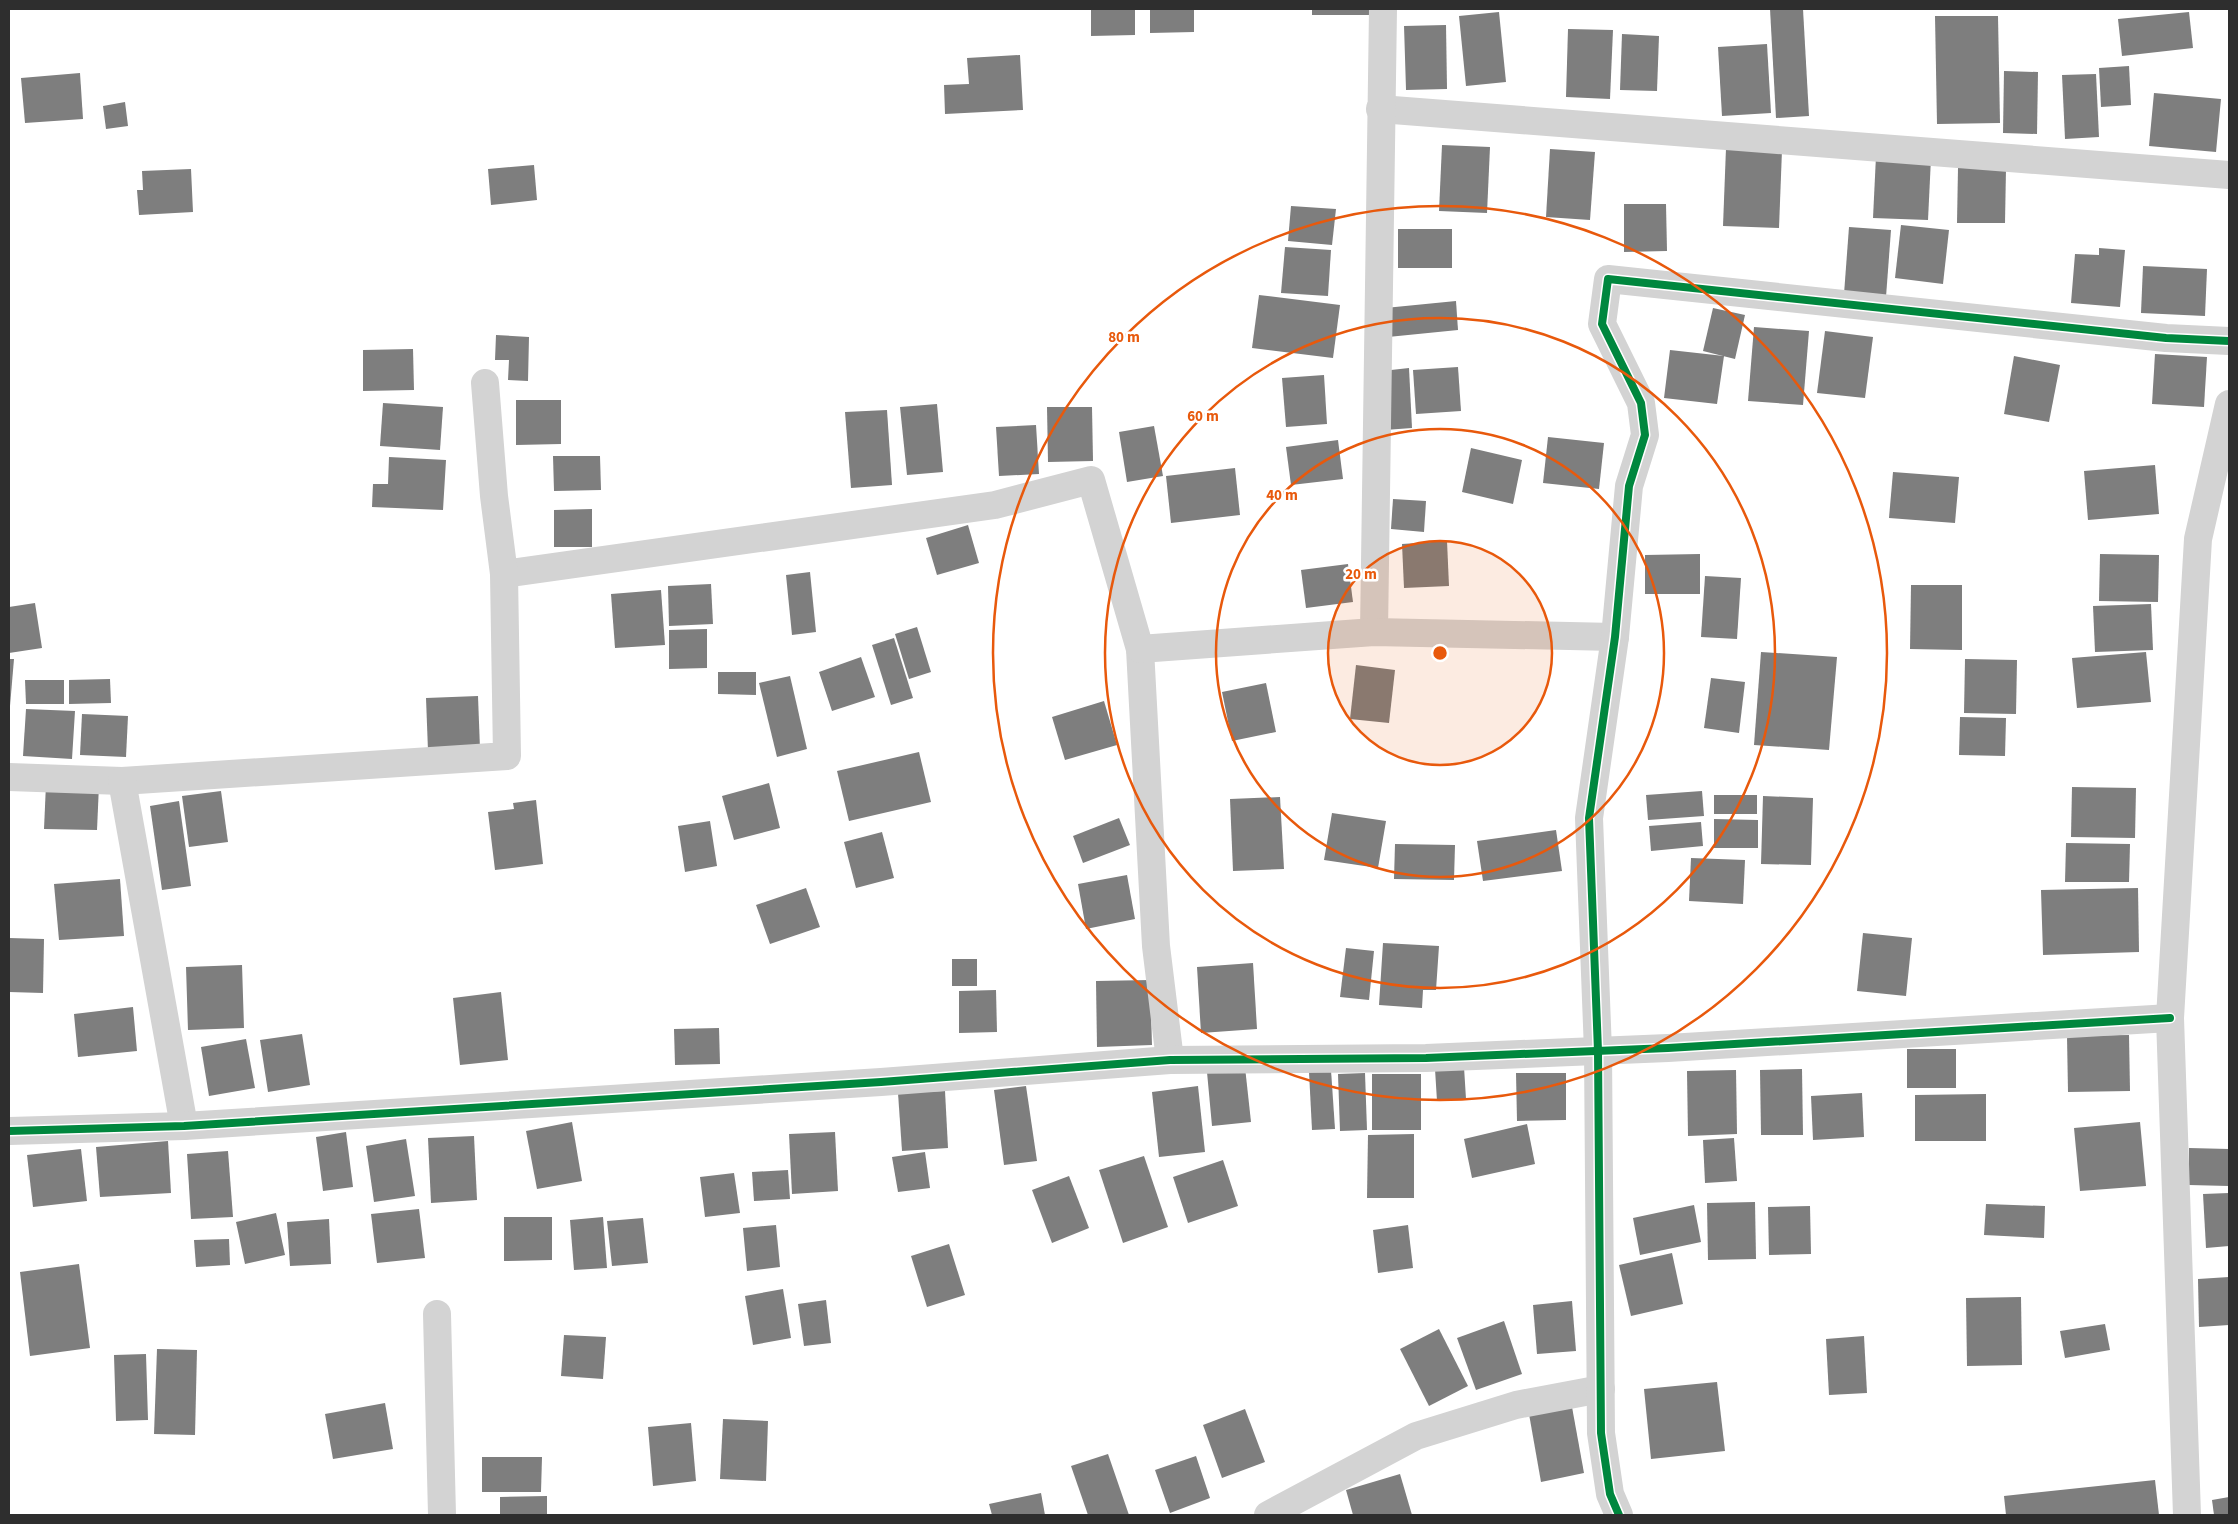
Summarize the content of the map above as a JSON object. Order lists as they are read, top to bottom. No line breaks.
{"rings":["80 m","60 m","40 m","20 m"]}
